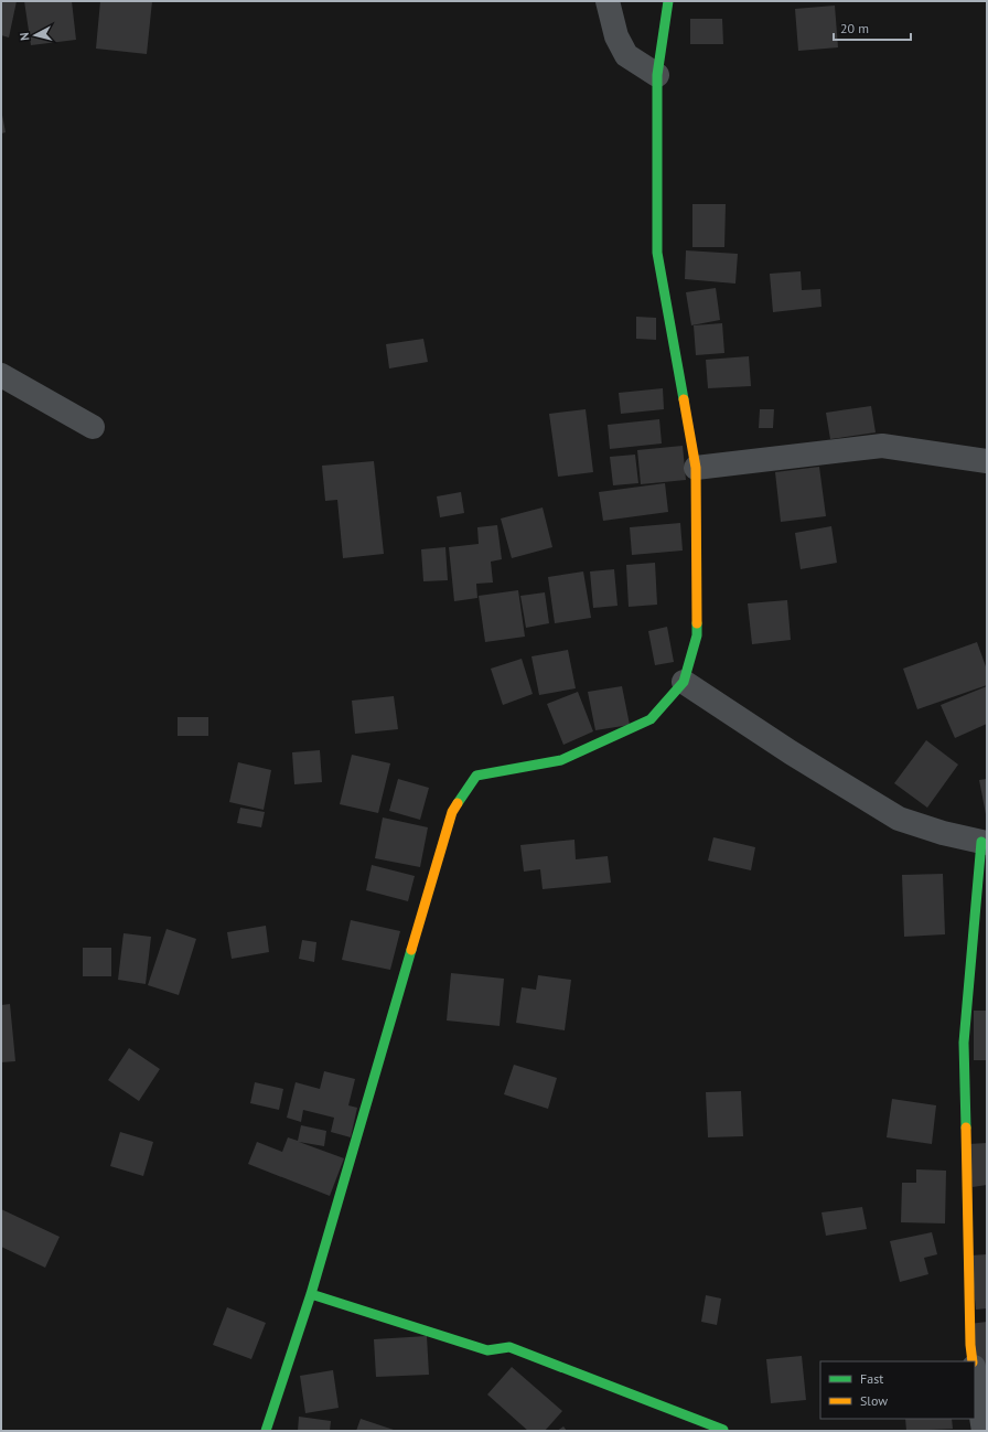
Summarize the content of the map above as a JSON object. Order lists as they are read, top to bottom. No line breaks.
{"legend":["Fast","Slow"],"scale_bar":"20 m","north":"left"}
